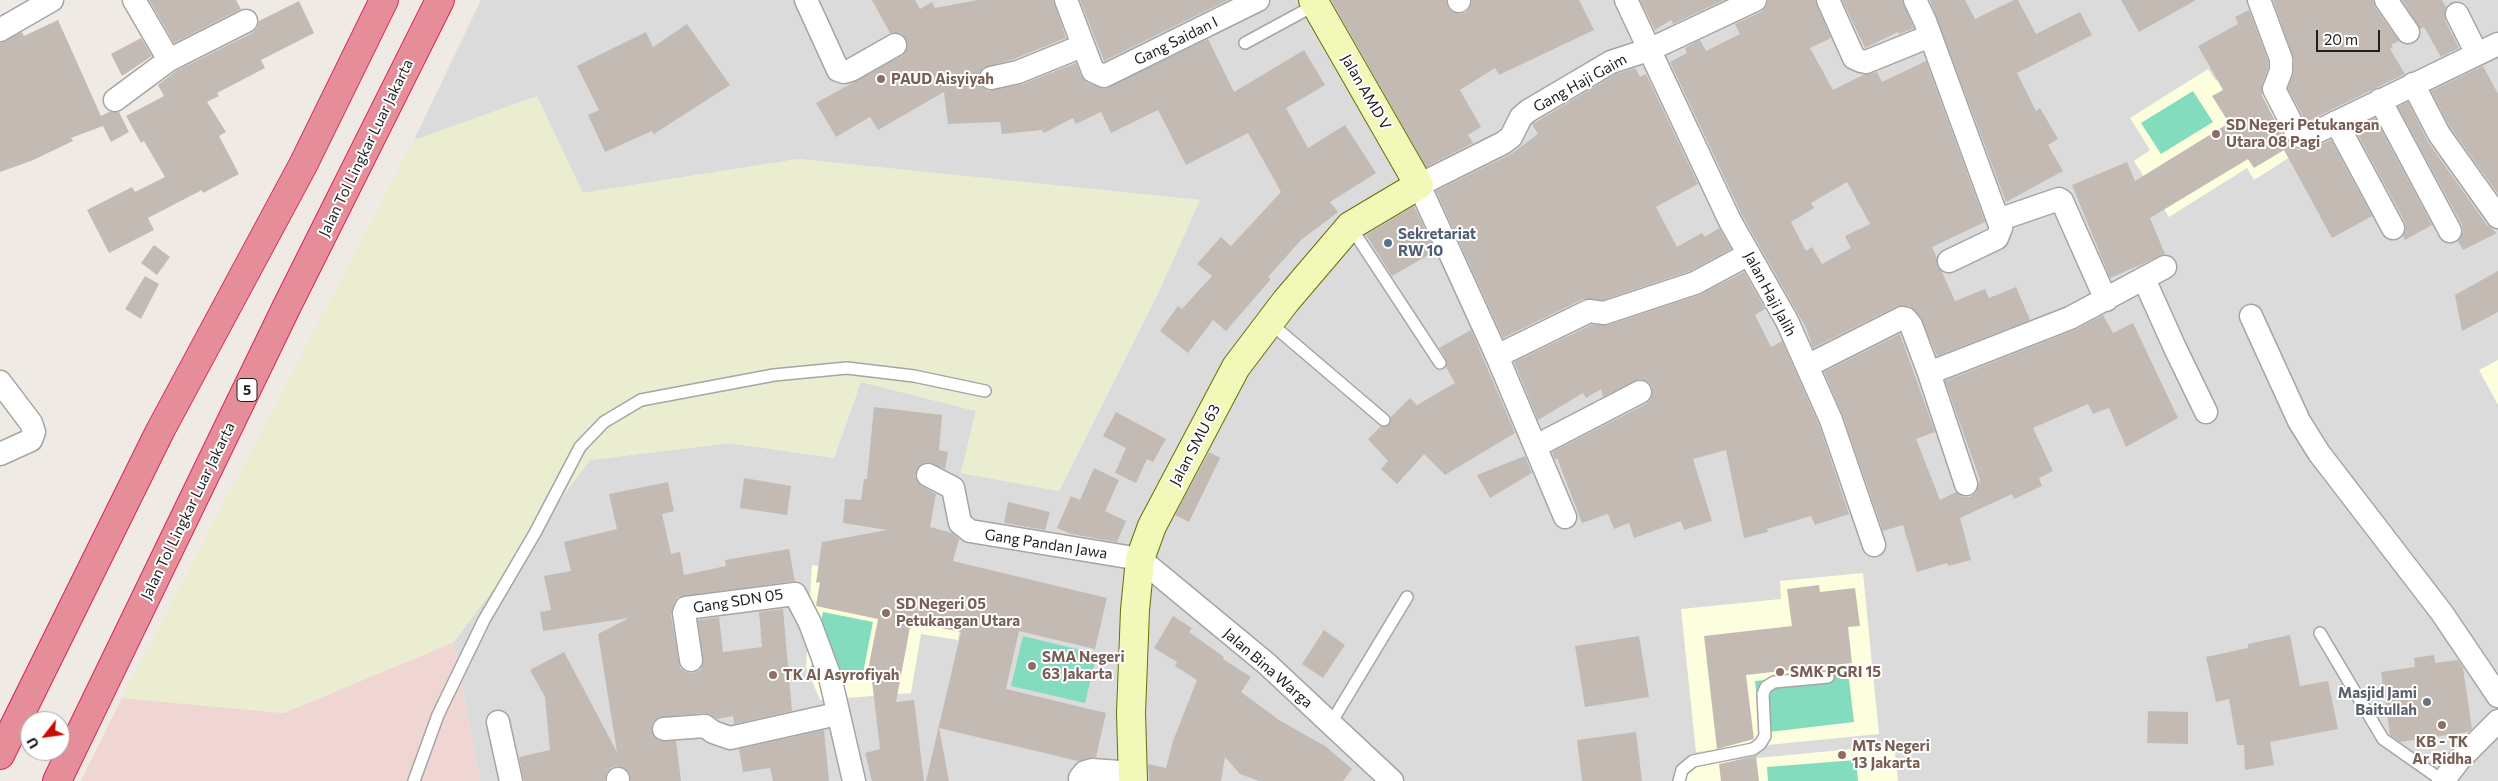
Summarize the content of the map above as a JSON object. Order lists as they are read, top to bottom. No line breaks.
{"streets":{"highway":["Jalan Tol Lingkar Luar Jakarta","5"],"street":["Gang Saidan I","Gang Haji Gaim","Jalan AMD V","Jalan Haji Jalih","Jalan SMU 63","Gang Pandan Jawa","Gang SDN 05","Jalan Bina Warga"]},"crossings":[["Gang Haji Gaim","Jalan AMD V"],["Gang Haji Gaim","Jalan Haji Jalih"],["Gang Haji Gaim","Jalan SMU 63"],["Jalan AMD V","Jalan SMU 63"],["Jalan SMU 63","Gang Pandan Jawa"],["Jalan SMU 63","Jalan Bina Warga"],["Gang Pandan Jawa","Jalan Bina Warga"]],"places":["PAUD Aisyiyah","SD Negeri Petukangan Utara 08 Pagi","Sekretariat RW 10","SD Negeri 05 Petukangan Utara","SMA Negeri 63 Jakarta","SMK PGRI 15","TK Al Asyrofiyah","Masjid Jami Baitullah","KB - TK Ar Ridha","MTs Negeri 13 Jakarta"],"scale_bar":"20 m","north":"bottom left"}
